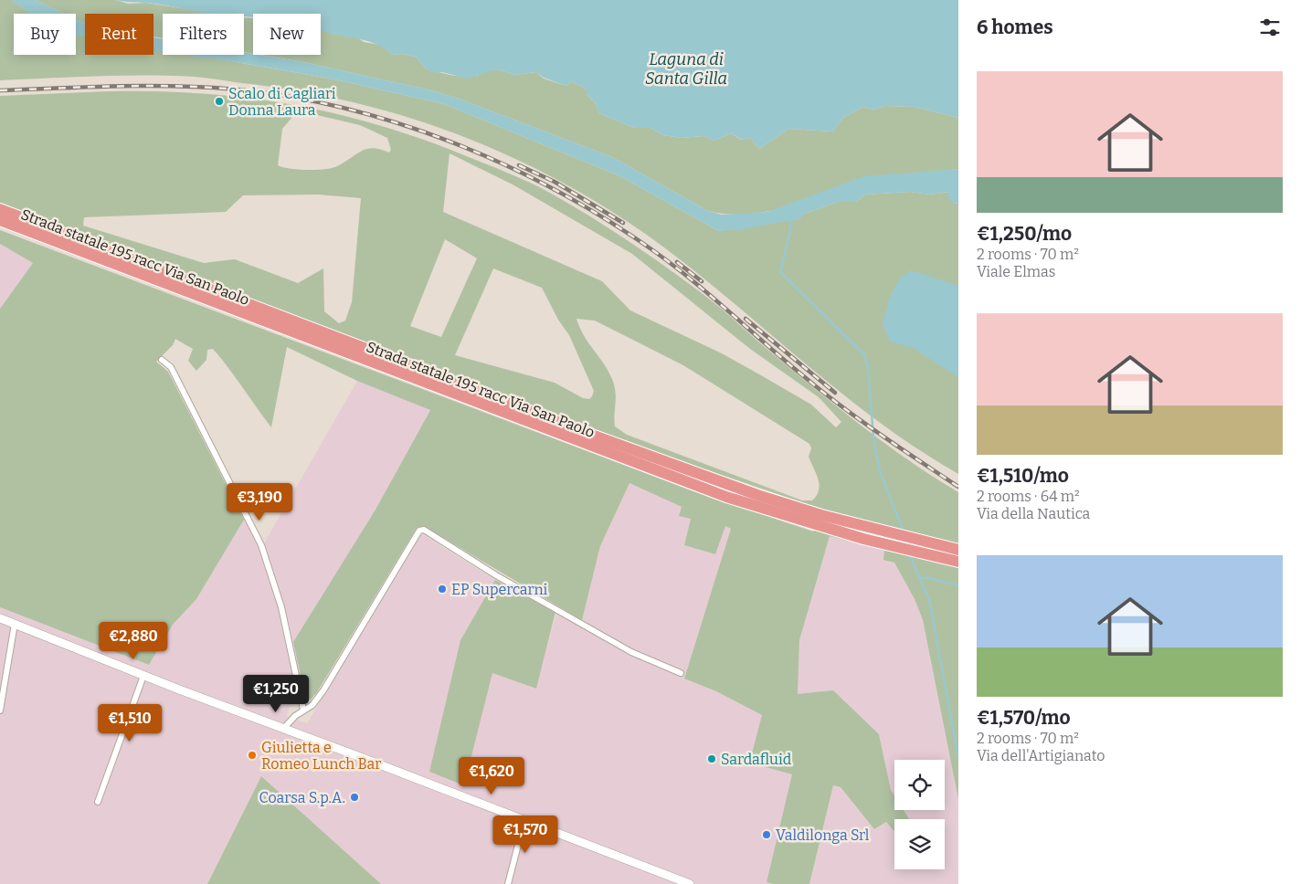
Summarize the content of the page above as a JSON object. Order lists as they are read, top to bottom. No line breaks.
{"streets":{"highway":["Strada statale 195 racc Via San Paolo"]},"water":["Laguna di Santa Gilla"],"places":["Scalo di Cagliari Donna Laura","EP Supercarni","Giulietta e Romeo Lunch Bar","Sardafluid","Coarsa S.p.A.","Valdilonga Srl"],"page":{"heading":"6 homes","chip":["Buy","Rent","Filters","New"],"list":[{"name":"€1,250/mo","note":"2 rooms · 70 m² · Viale Elmas"},{"name":"€1,510/mo","note":"2 rooms · 64 m² · Via della Nautica"},{"name":"€1,570/mo","note":"2 rooms · 70 m² · Via dell'Artigianato"}],"price":["€3,190","€2,880","€1,250","€1,510","€1,620","€1,570"]}}
